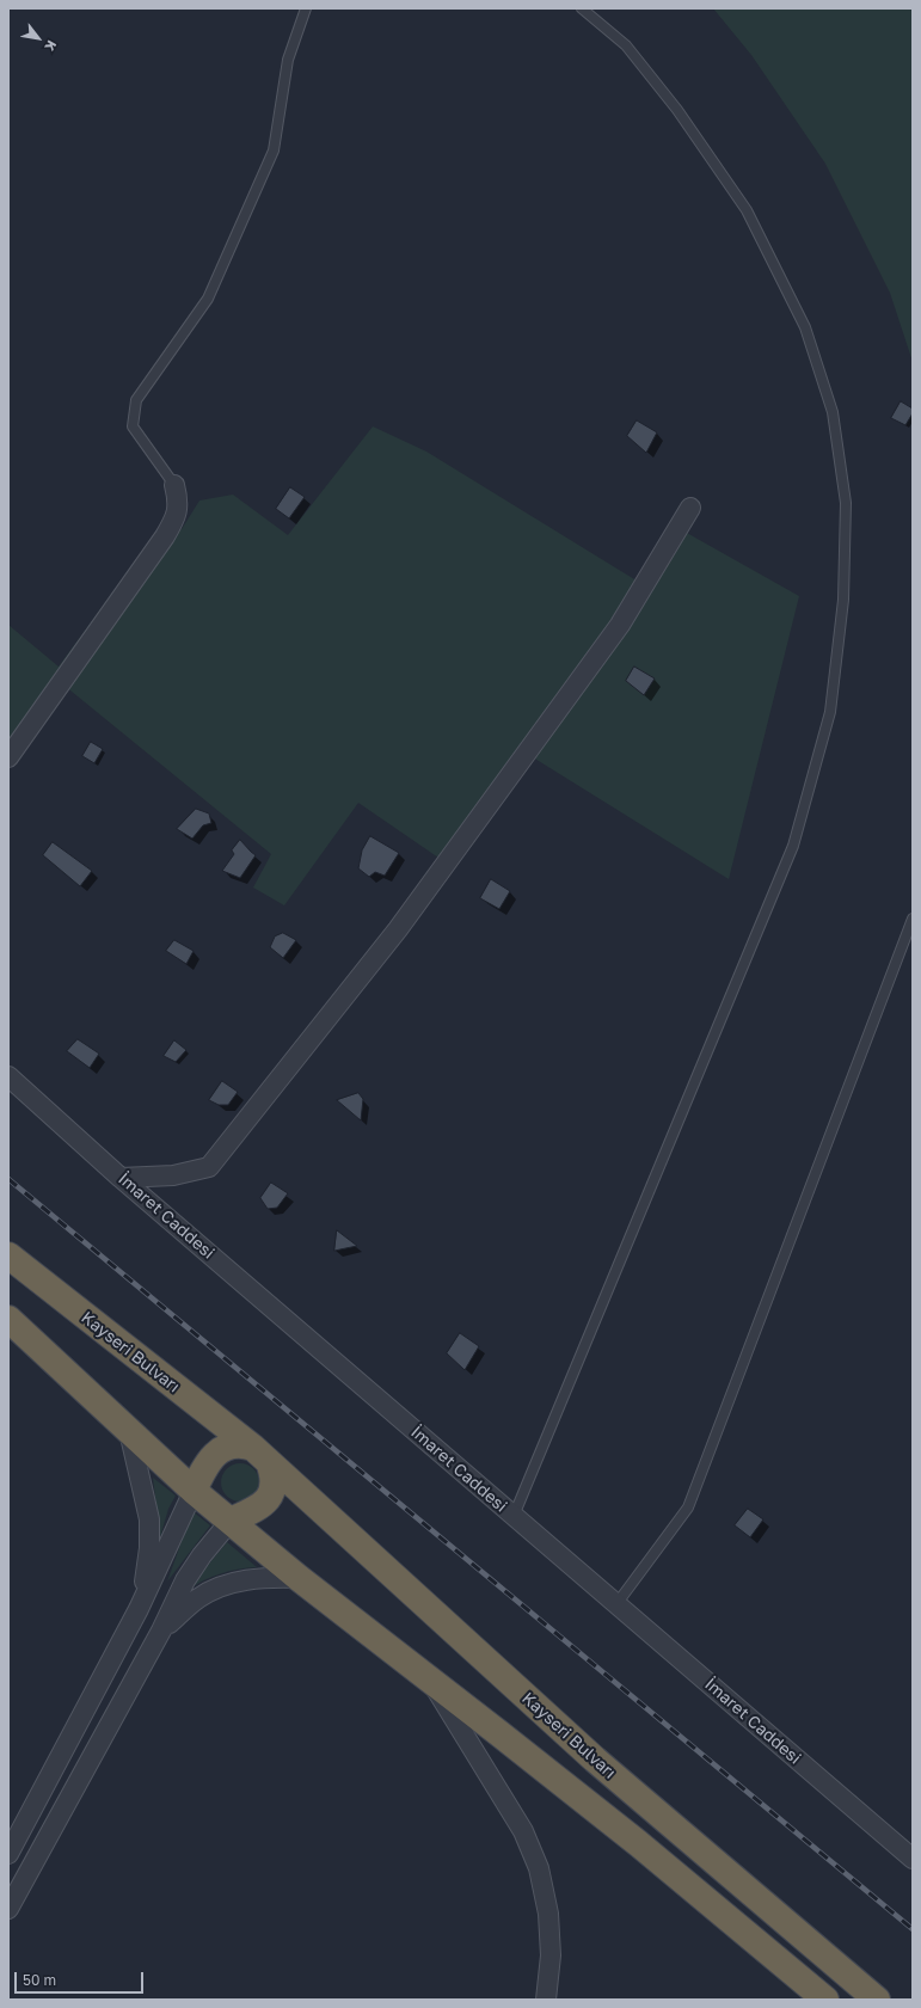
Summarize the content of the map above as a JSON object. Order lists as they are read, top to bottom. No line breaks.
{"streets":{"highway":["Kayseri Bulvarı"],"street":["İmaret Caddesi"]},"scale_bar":"50 m","north":"bottom right"}
